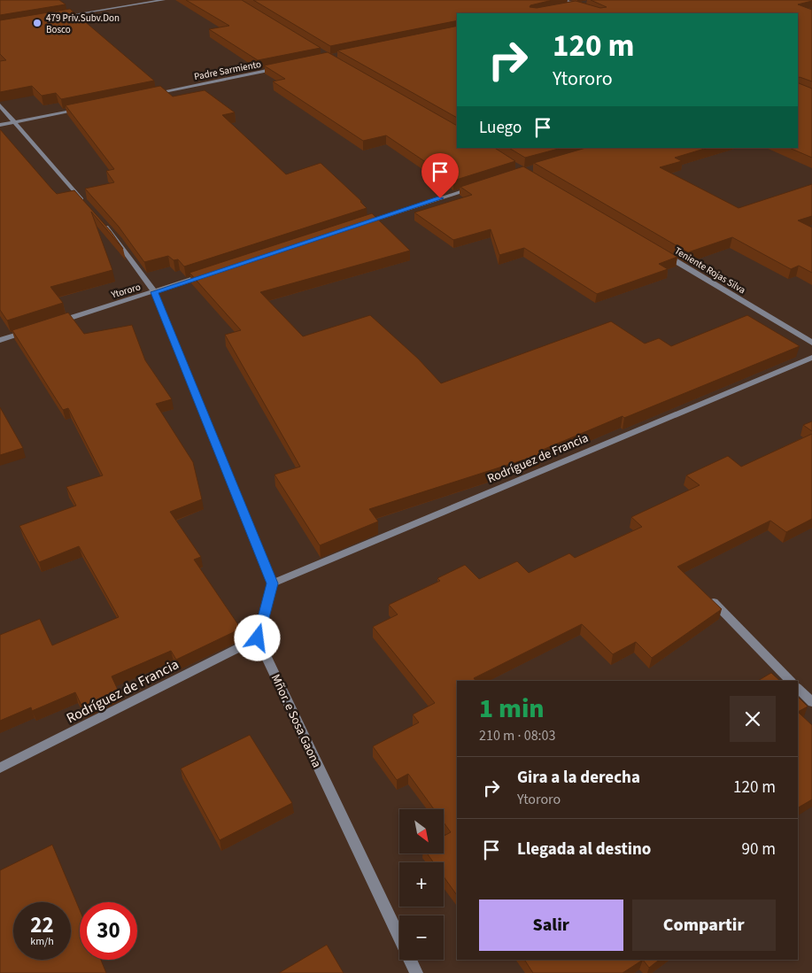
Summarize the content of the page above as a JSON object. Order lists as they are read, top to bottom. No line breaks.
{"streets":{"street":["Padre Sarmiento","Teniente Rojas Silva","Ytororo","Rodríguez de Francia","Mñor. e Sosa Gaona"]},"crossings":[["Rodríguez de Francia","Mñor. e Sosa Gaona"]],"places":["479 Priv.Subv.Don Bosco"],"north":"bottom right","page":{"turn":["120 m","Ytororo"],"then":"Luego","heading":["1 min","210 m · 08:03"],"list":[{"name":"Gira a la derecha","note":"Ytororo","value":"120 m"},{"name":"Llegada al destino","value":"90 m"}],"map_buttons":["+","−"],"buttons":["Salir","Compartir"],"speed":"22 km/h","limit":"30"}}
